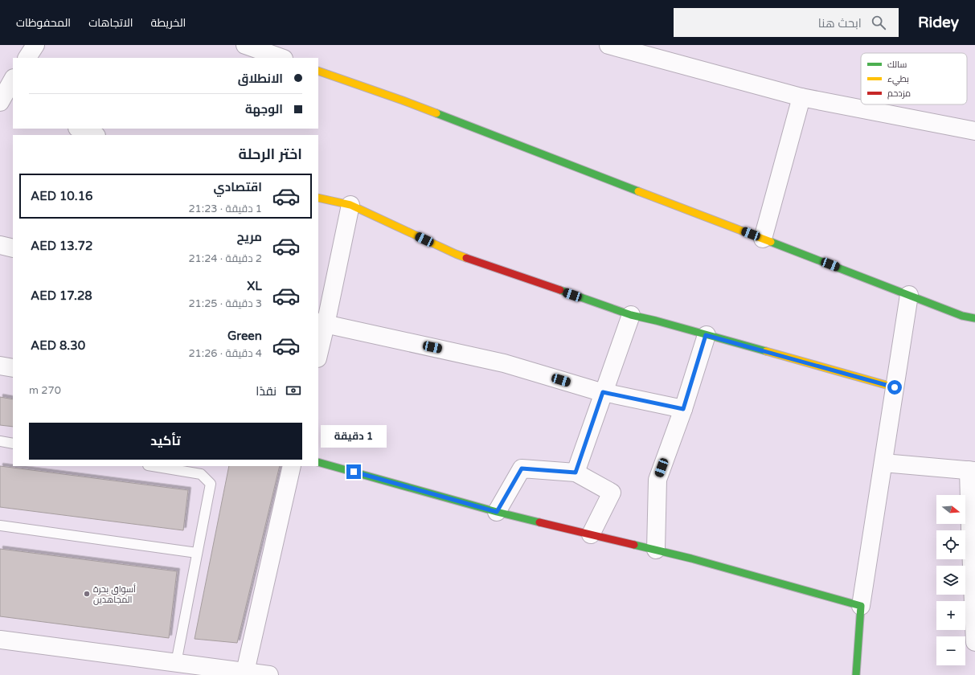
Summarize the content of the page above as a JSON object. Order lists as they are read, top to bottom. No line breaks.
{"places":["أسواق بحرة المجاهدين"],"legend":["سالك","بطيء","مزدحم"],"north":"right","page":{"header":"Ridey","search":"ابحث هنا","nav":["الخريطة","الاتجاهات","المحفوظات"],"banner":["الانطلاق","الوجهة"],"heading":"اختر الرحلة","list":[{"name":"اقتصادي","note":"1 دقيقة · 21:23","value":"AED 10.16"},{"name":"مريح","note":"2 دقيقة · 21:24","value":"AED 13.72"},{"name":"XL","note":"3 دقيقة · 21:25","value":"AED 17.28"},{"name":"Green","note":"4 دقيقة · 21:26","value":"AED 8.30"}],"pay":["نقدًا","270 m"],"buttons":"تأكيد","bubble":"1 دقيقة","map_buttons":["+","−"]}}
